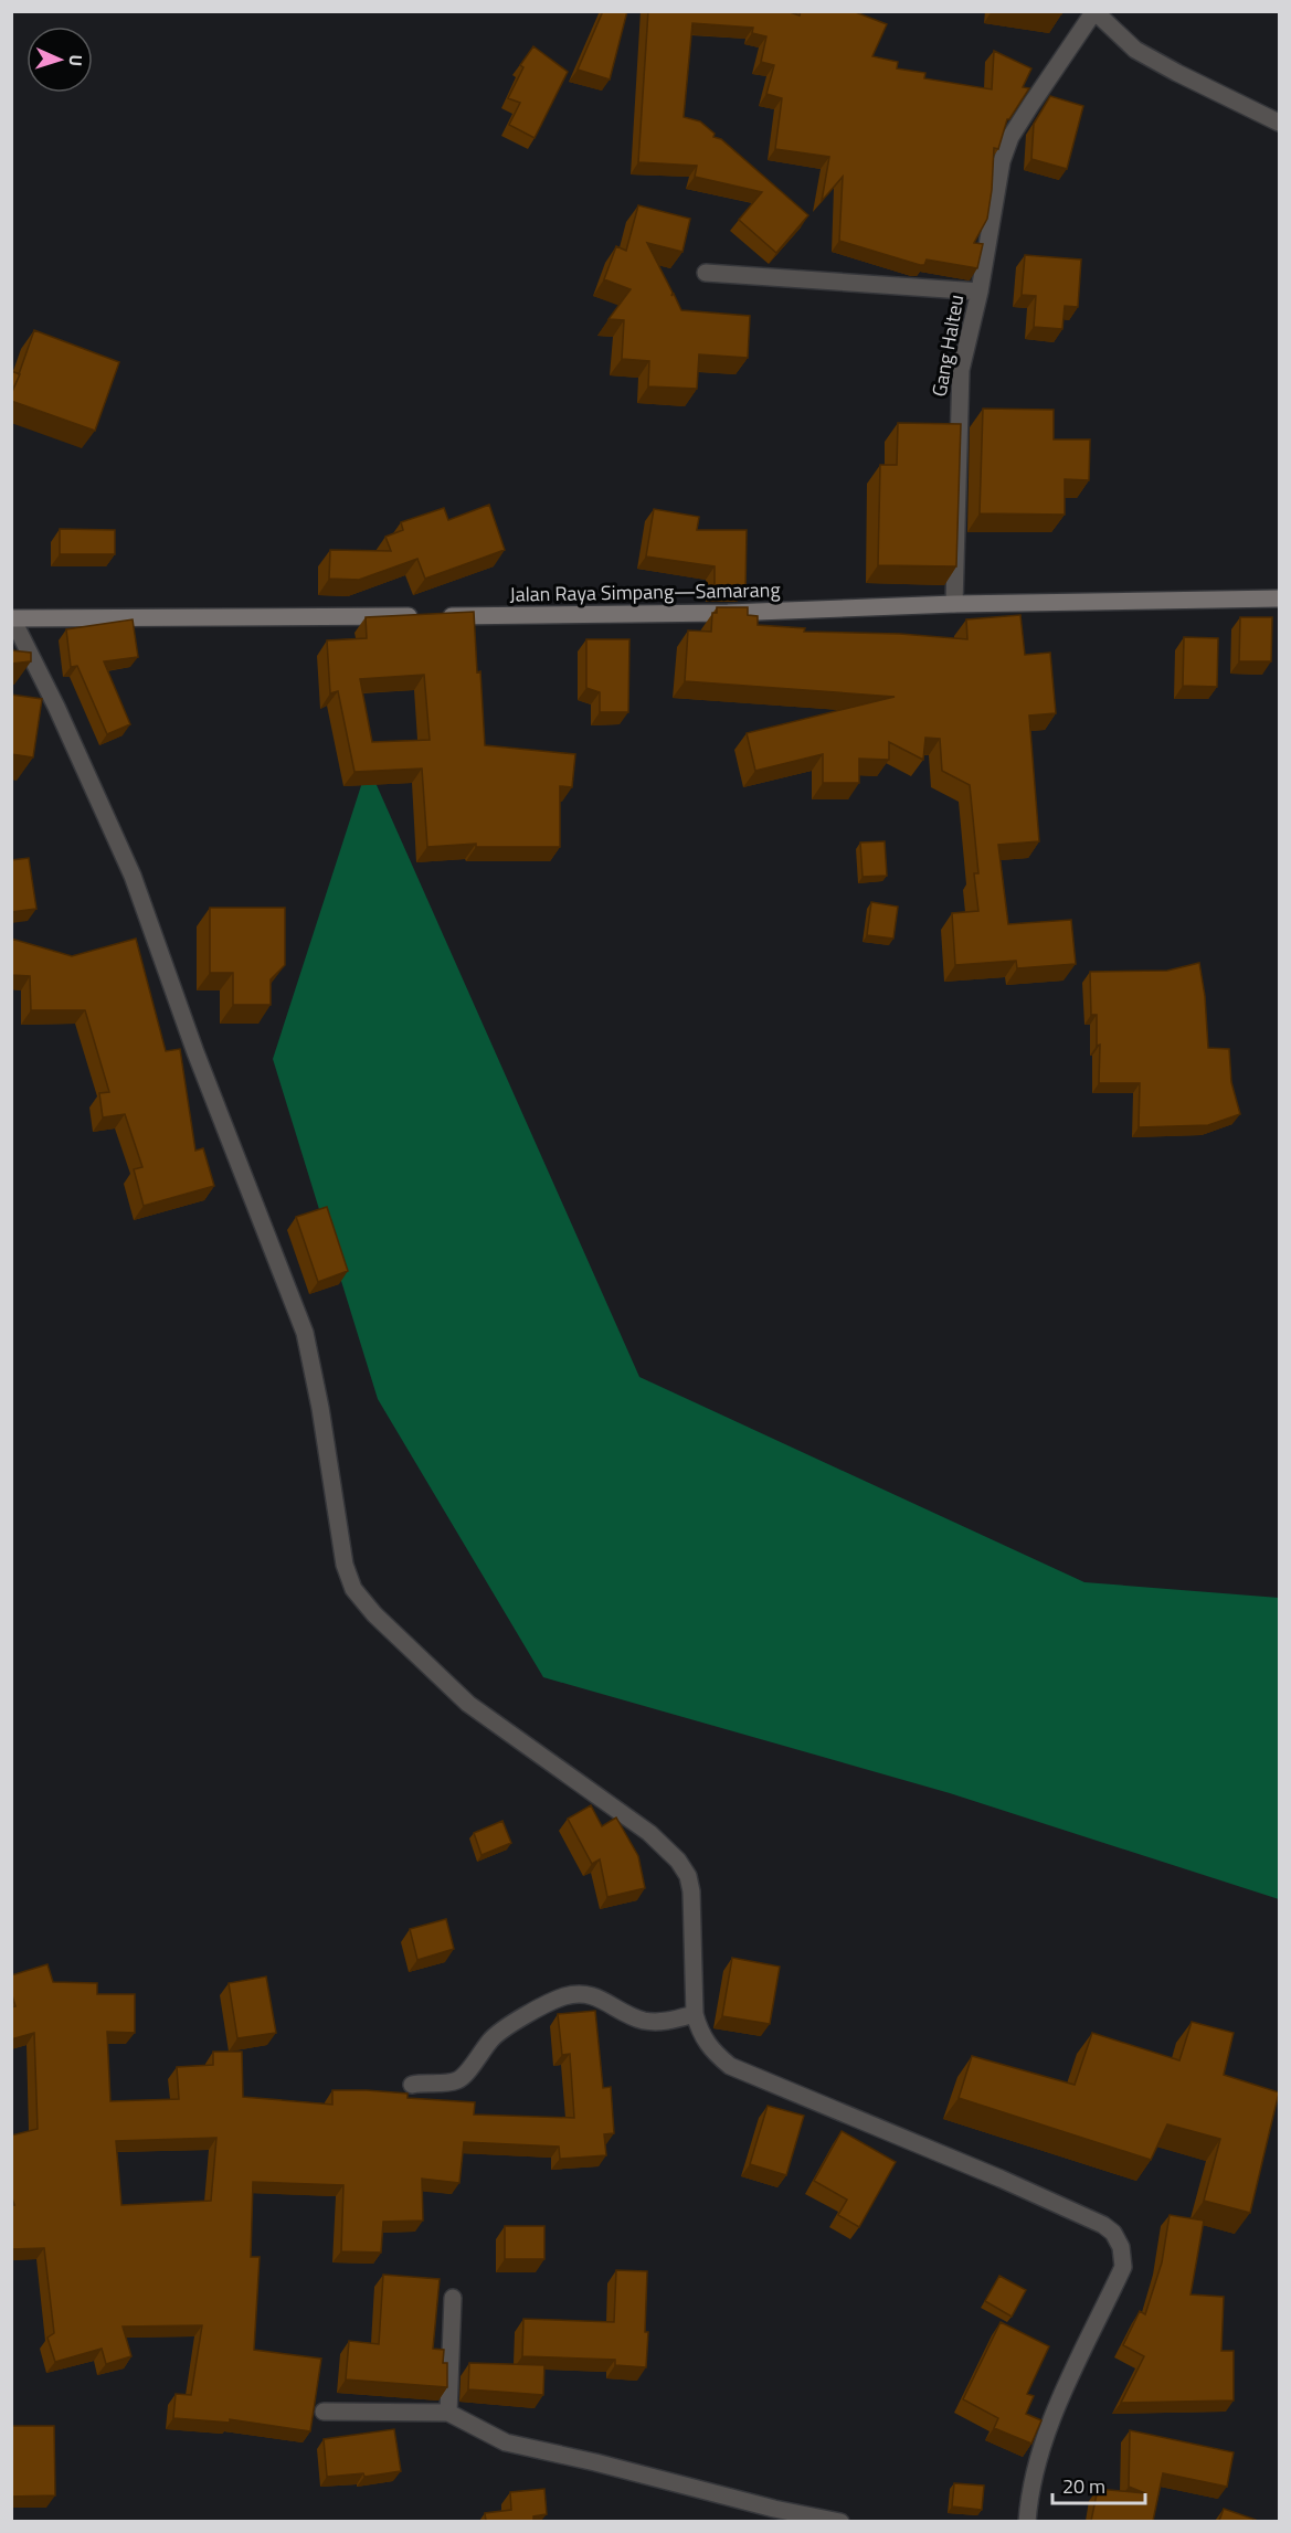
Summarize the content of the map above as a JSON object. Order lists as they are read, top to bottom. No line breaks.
{"streets":{"main road":["Jalan Raya Simpang—Samarang"],"street":["Gang Halteu"]},"crossings":[["Gang Halteu","Jalan Raya Simpang—Samarang"]],"scale_bar":"20 m","north":"right"}
